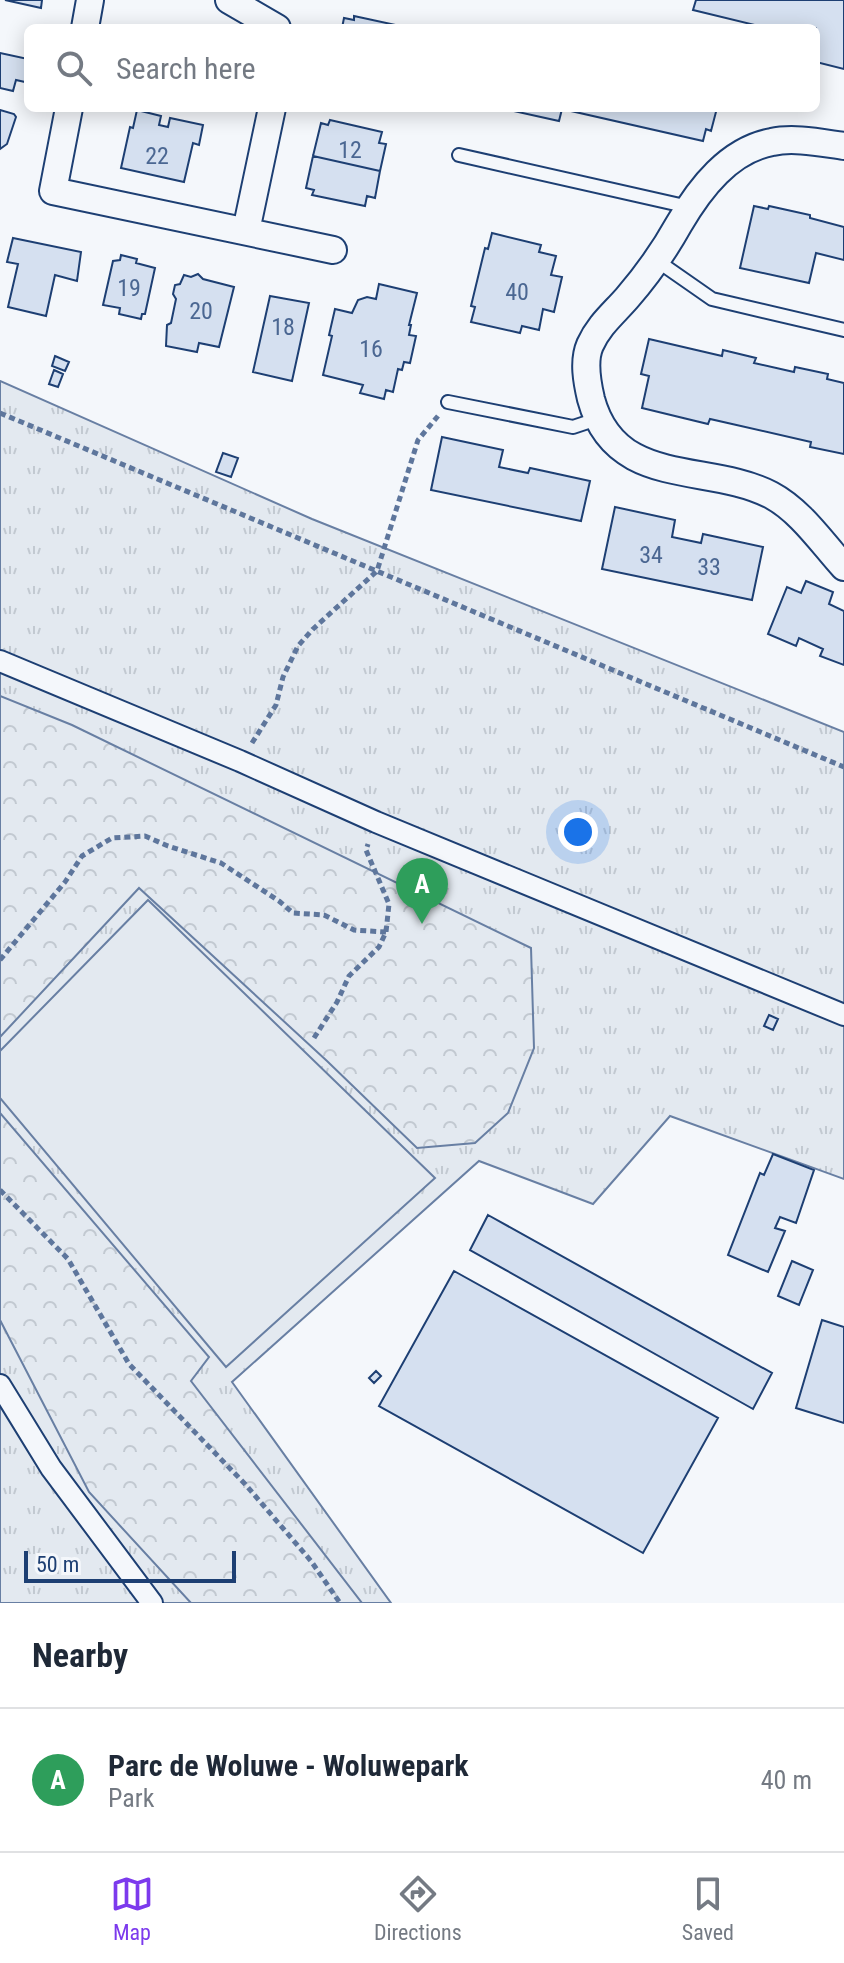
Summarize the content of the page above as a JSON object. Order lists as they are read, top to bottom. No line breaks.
{"house_numbers":["12","22","19","40","20","18","16","34","33"],"scale_bar":"50 m","page":{"search":"Search here","pins":"A","scale":"50 m","heading":"Nearby","list":[{"mark":"A","name":"Parc de Woluwe - Woluwepark","note":"Park","value":"40 m"}],"nav":["Map","Directions","Saved"]}}
